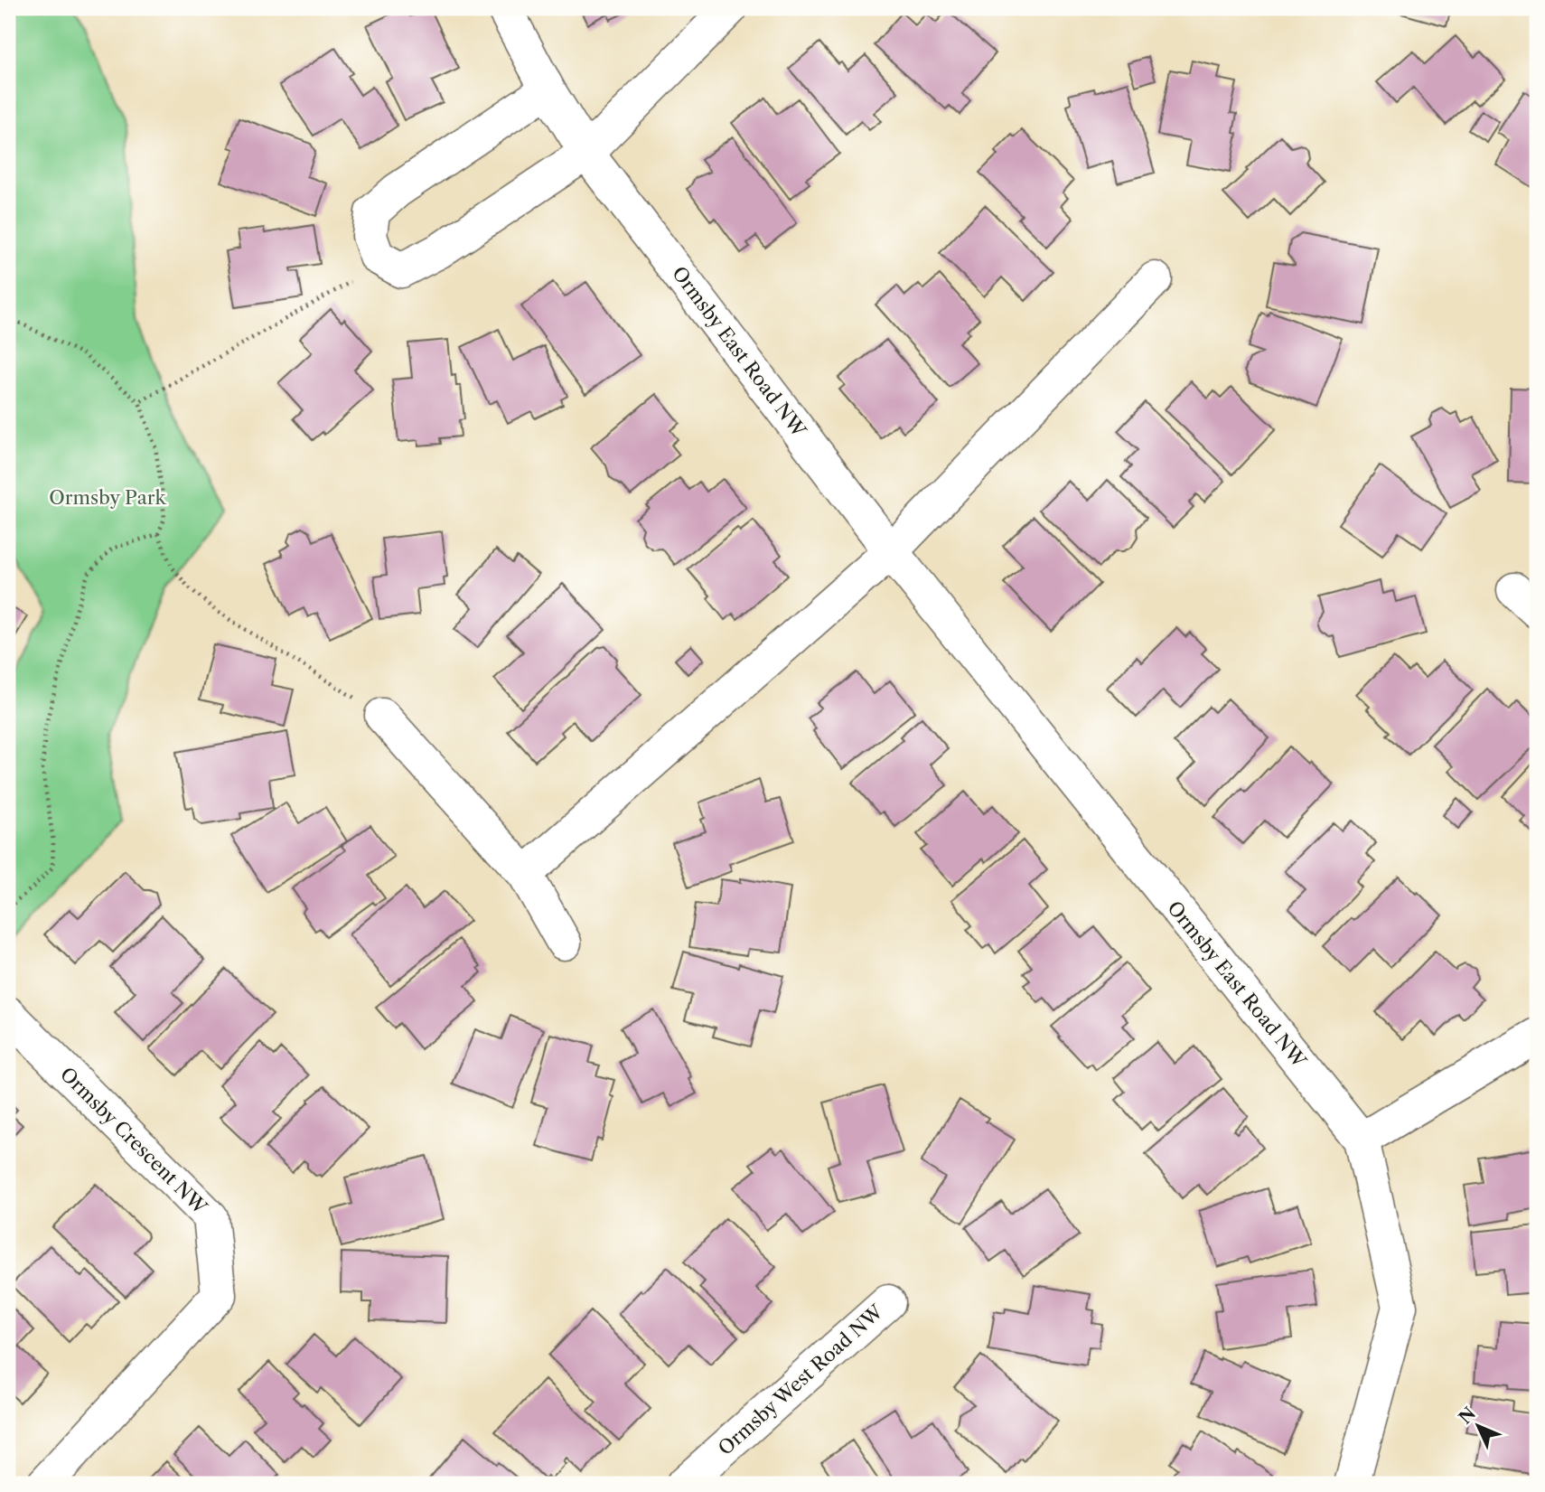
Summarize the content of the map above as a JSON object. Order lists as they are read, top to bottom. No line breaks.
{"streets":{"street":["Ormsby East Road NW","Ormsby Crescent NW","Ormsby West Road NW"]},"parks":["Ormsby Park"],"north":"top left"}
